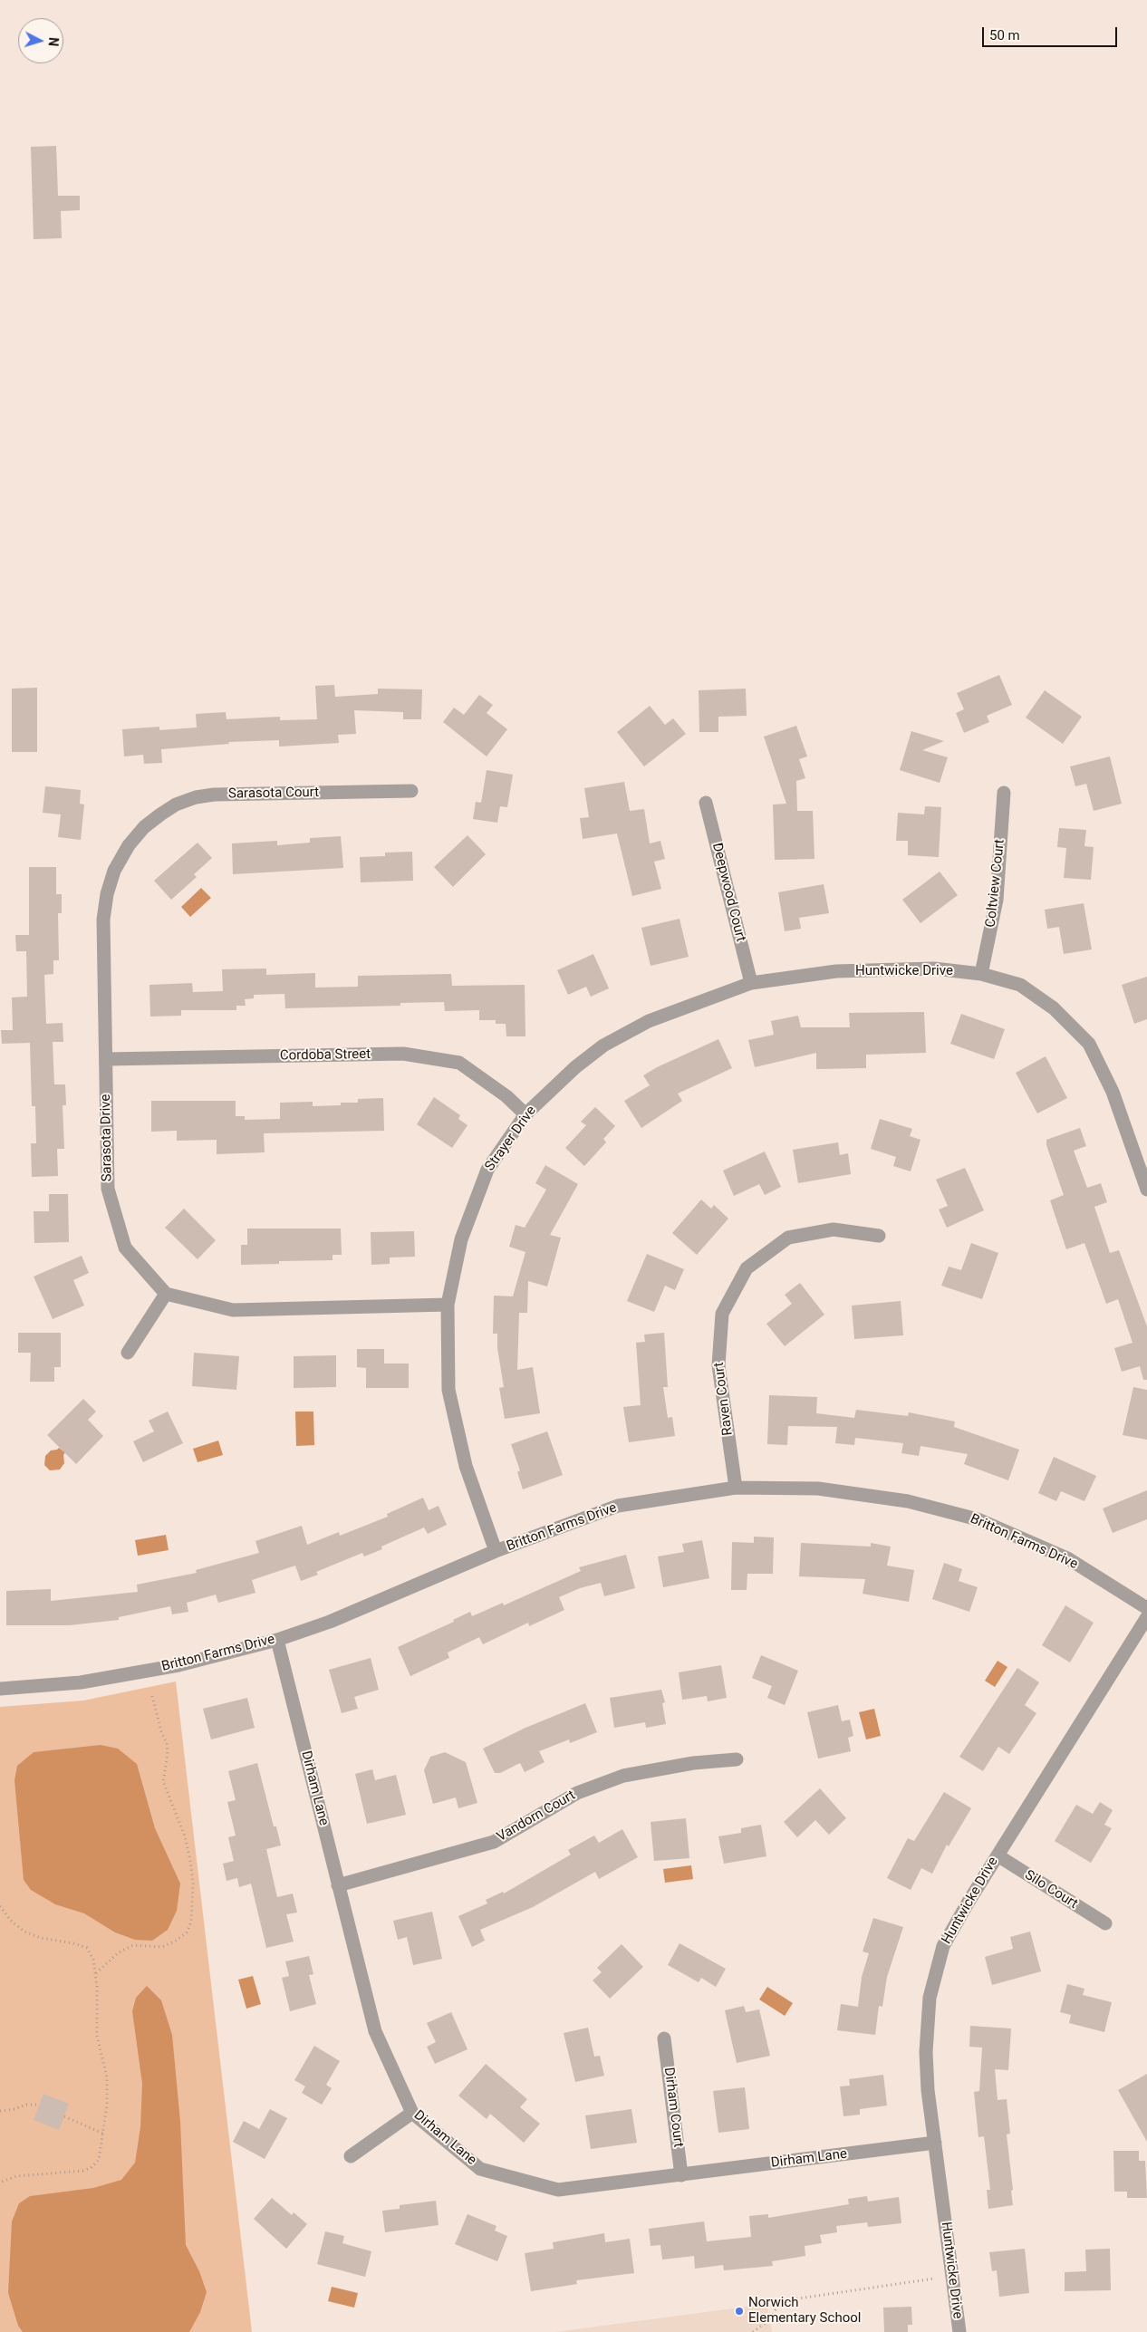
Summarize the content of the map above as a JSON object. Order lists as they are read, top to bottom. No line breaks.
{"streets":{"street":["Sarasota Court","Coltview Court","Deepwood Court","Huntwicke Drive","Cordoba Street","Sarasota Drive","Strayer Drive","Raven Court","Britton Farms Drive","Dirham Lane","Vandorn Court","Silo Court","Dirham Court"]},"crossings":[["Sarasota Court","Sarasota Drive"],["Coltview Court","Huntwicke Drive"],["Deepwood Court","Strayer Drive"],["Huntwicke Drive","Strayer Drive"],["Huntwicke Drive","Dirham Lane"],["Huntwicke Drive","Silo Court"],["Cordoba Street","Sarasota Drive"],["Cordoba Street","Strayer Drive"],["Strayer Drive","Britton Farms Drive"],["Raven Court","Britton Farms Drive"],["Britton Farms Drive","Dirham Lane"],["Dirham Lane","Vandorn Court"],["Dirham Lane","Dirham Court"]],"places":["Norwich Elementary School"],"scale_bar":"50 m","north":"right"}
